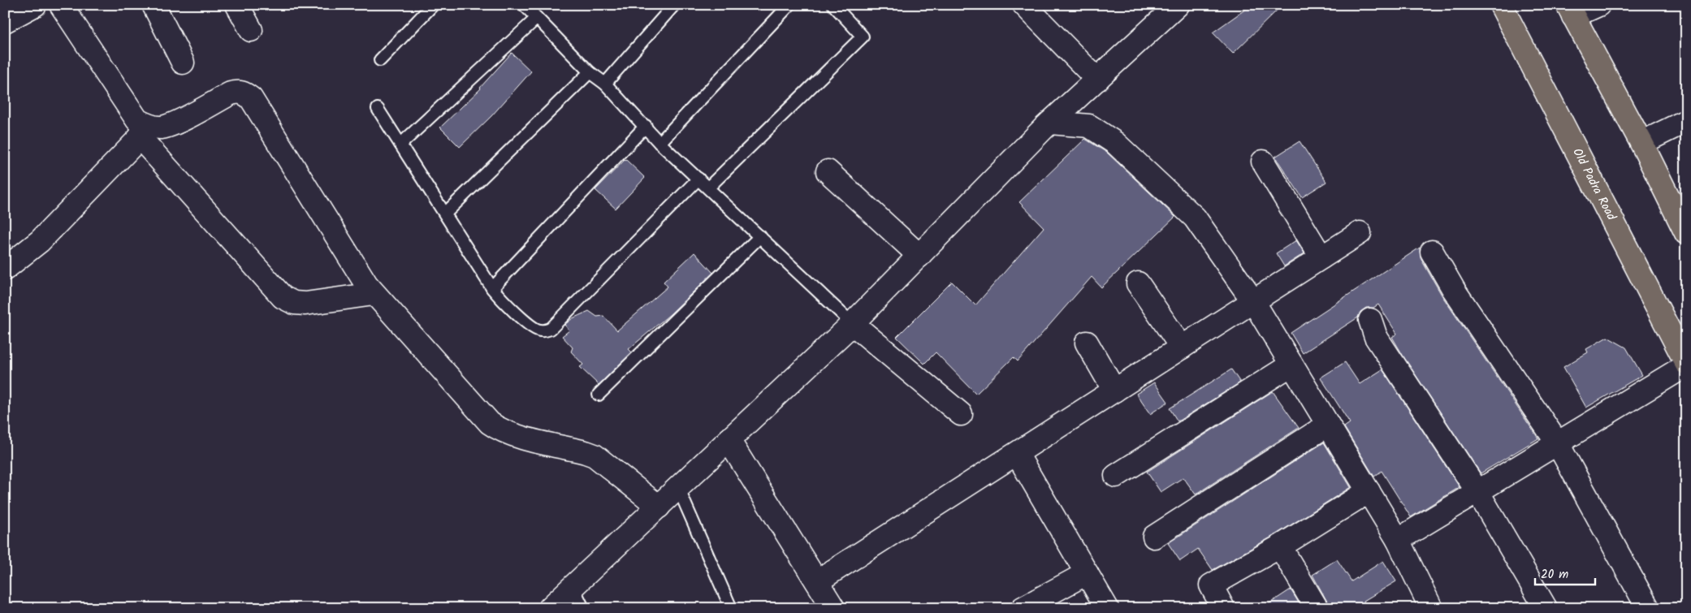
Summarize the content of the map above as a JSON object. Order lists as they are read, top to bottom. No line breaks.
{"streets":{"main road":["Old Padra Road"]},"scale_bar":"20 m"}
